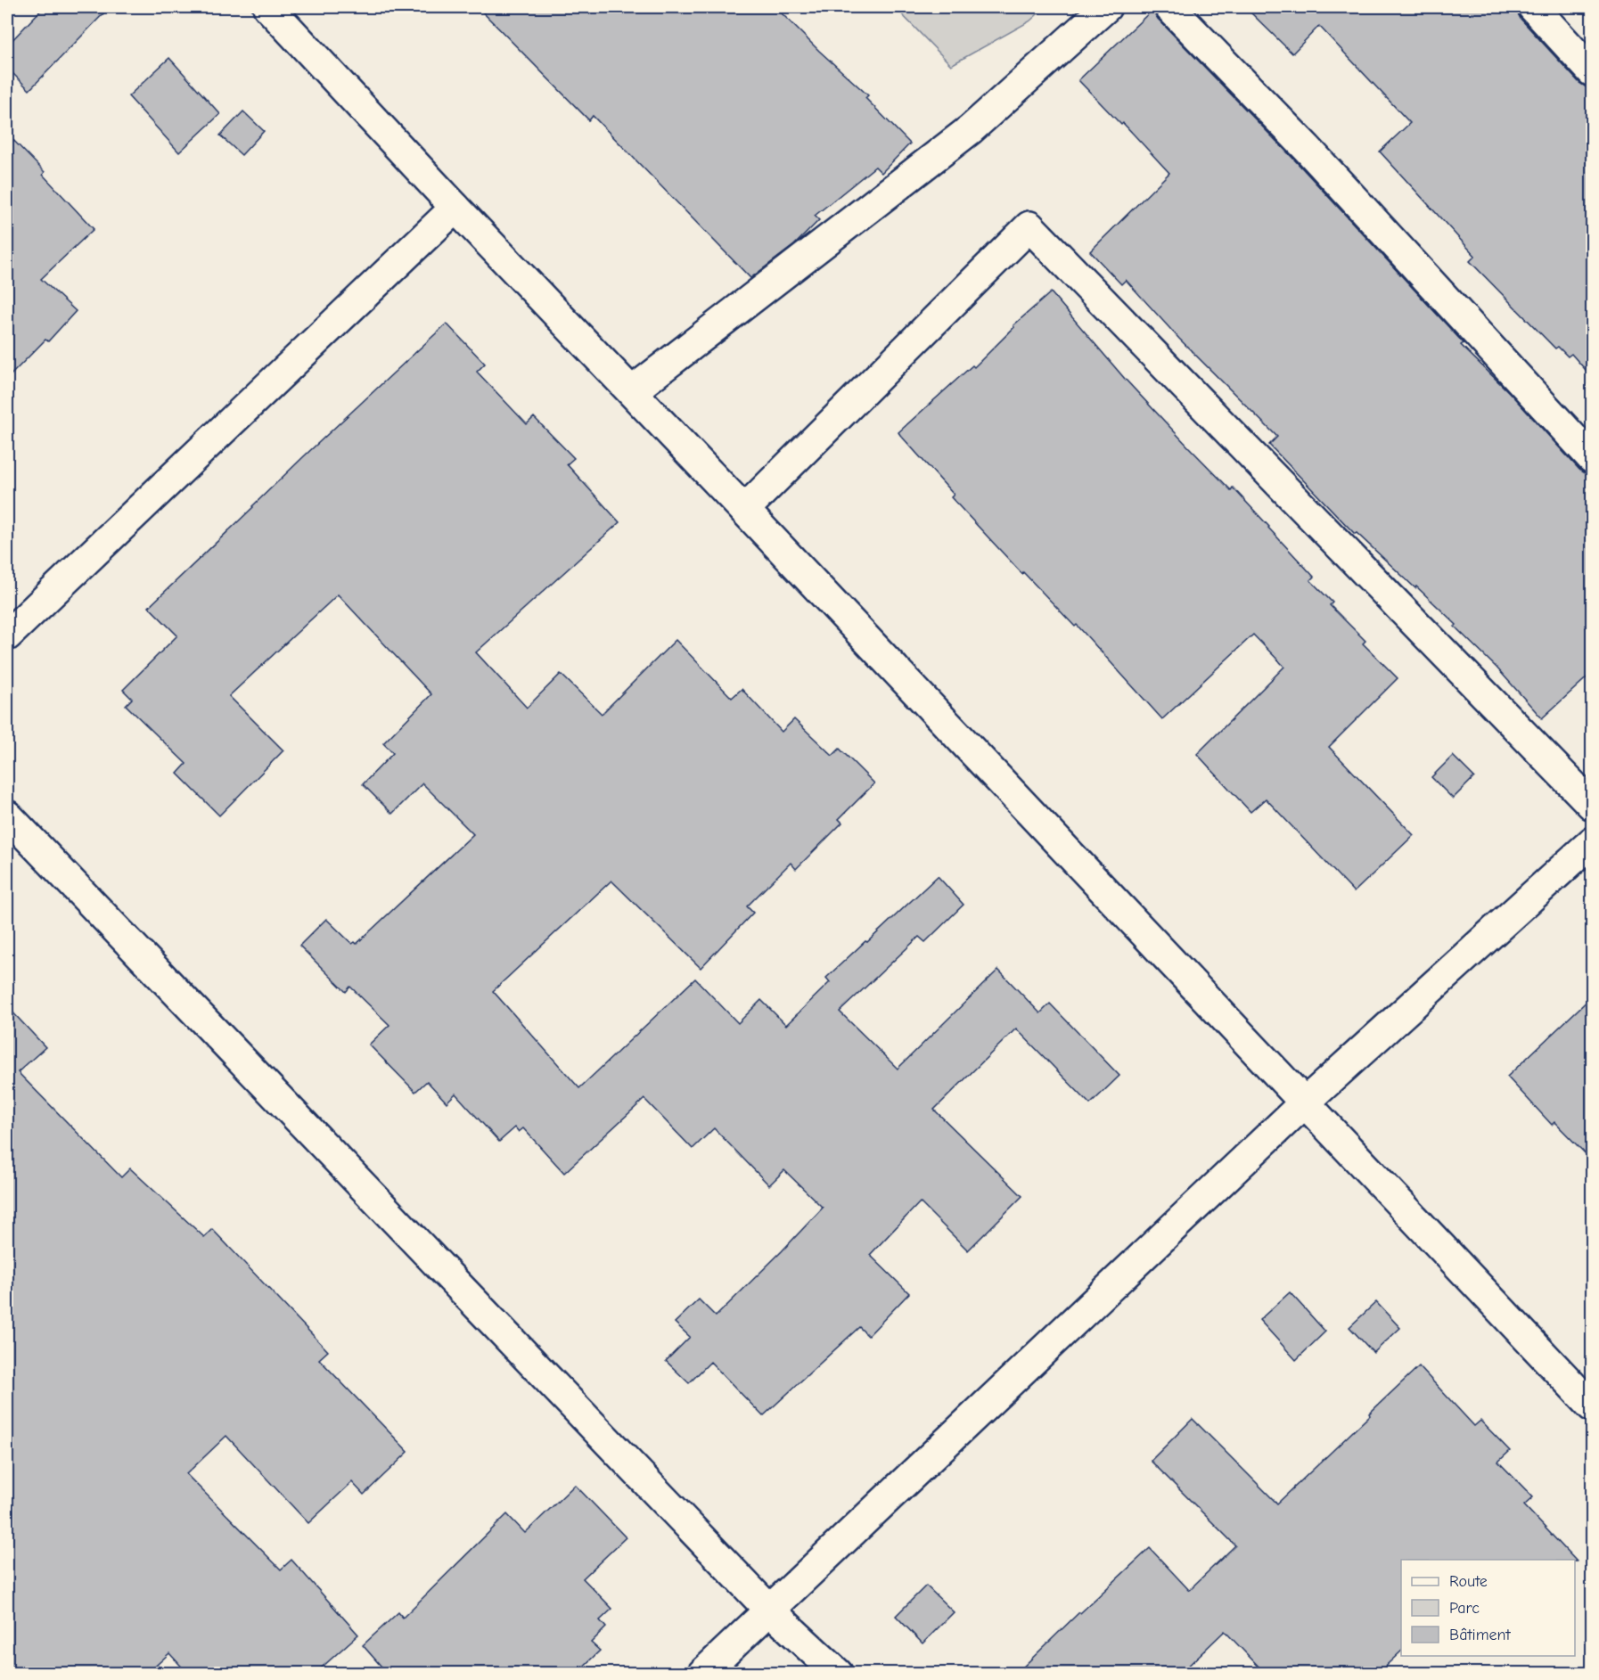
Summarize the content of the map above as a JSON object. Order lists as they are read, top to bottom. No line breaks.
{"legend":["Route","Parc","Bâtiment"]}
